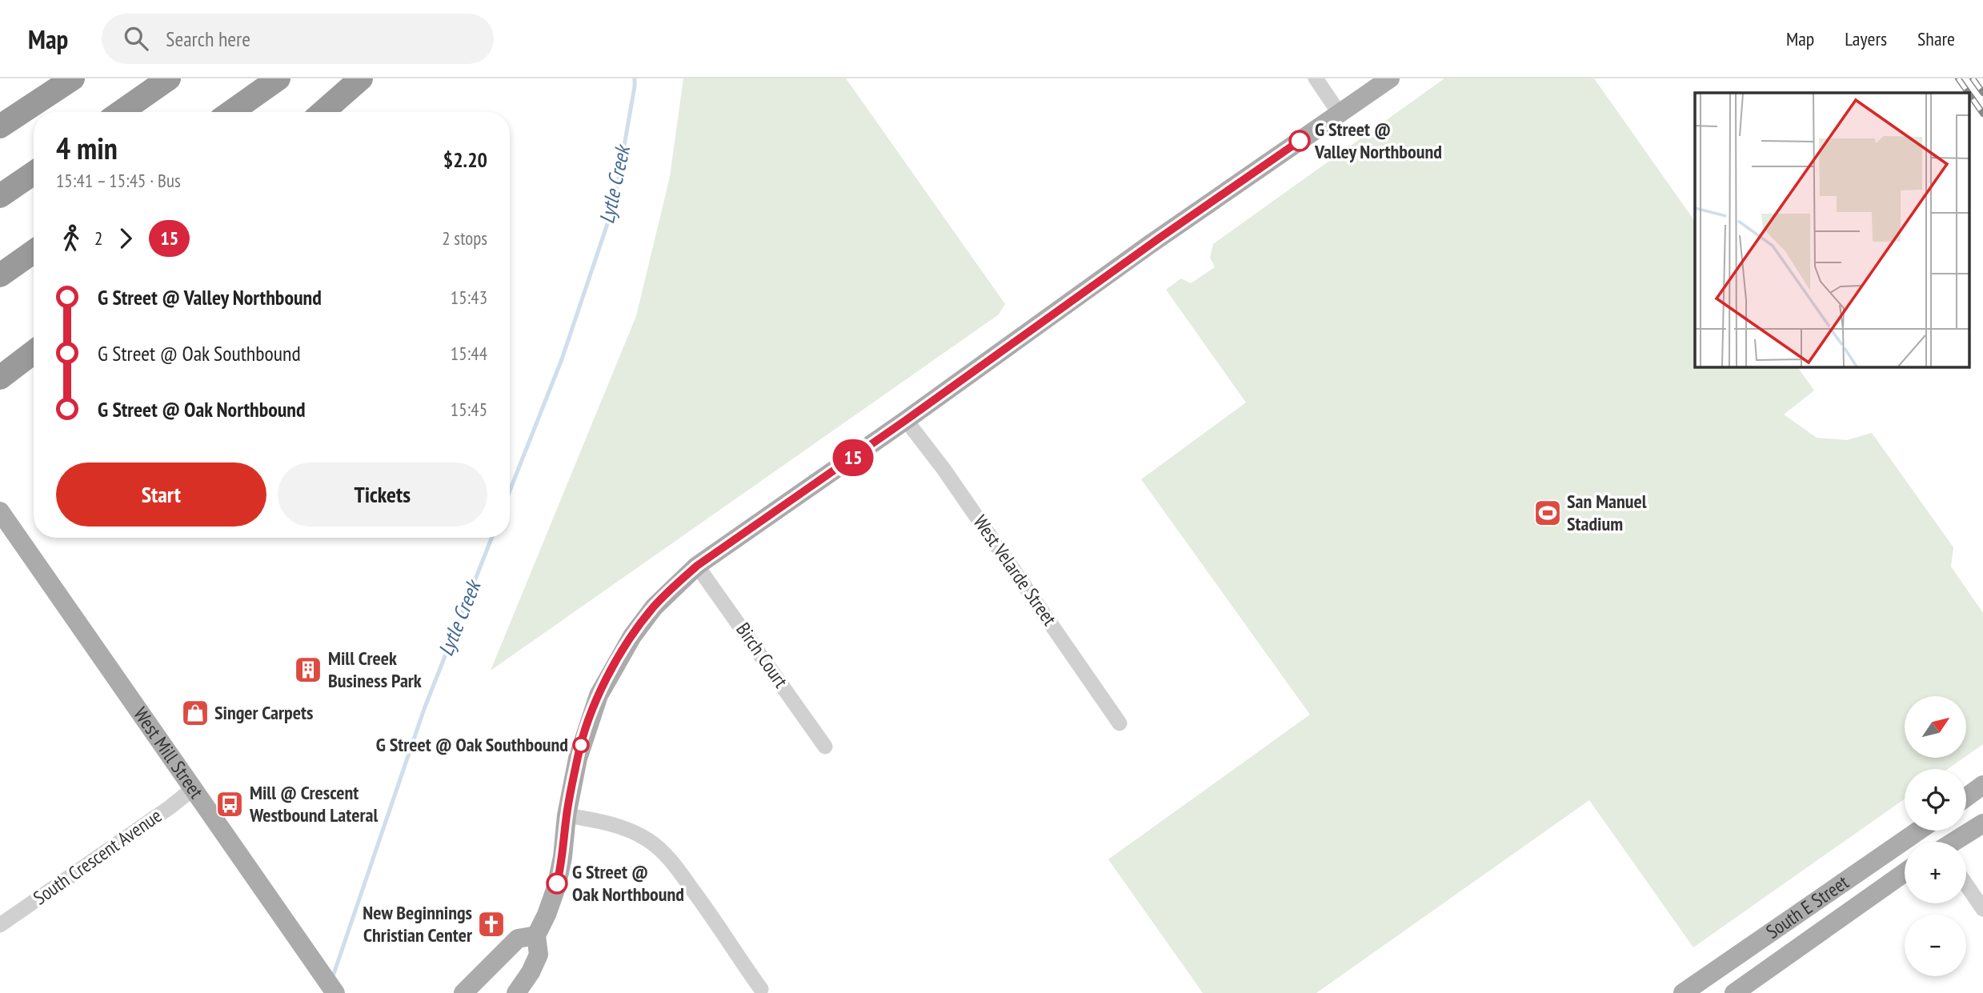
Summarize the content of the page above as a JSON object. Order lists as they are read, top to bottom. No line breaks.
{"streets":{"main road":["West Mill Street","South E Street"],"street":["West Velarde Street","Birch Court","South Crescent Avenue"]},"crossings":[["West Mill Street","South Crescent Avenue"]],"water":["Lytle Creek"],"places":{"other":["G Street @ Valley Northbound","G Street @ Oak Southbound","G Street @ Oak Northbound"],"sports":["San Manuel Stadium"],"building":["Mill Creek Business Park"],"shop":["Singer Carpets"],"bus stop":["Mill @ Crescent Westbound Lateral"],"church":["New Beginnings Christian Center"]},"lines":["bus line 15"],"north":"top right","page":{"header":"Map","search":"Search here","nav":["Map","Layers","Share"],"on_map":"15","heading":["4 min","15:41 – 15:45 · Bus","$2.20"],"legs":["2","15","2 stops"],"list":[{"name":"G Street @ Valley Northbound","value":"15:43"},{"name":"G Street @ Oak Southbound","value":"15:44"},{"name":"G Street @ Oak Northbound","value":"15:45"}],"buttons":["Start","Tickets"],"map_buttons":["+","−"]}}
